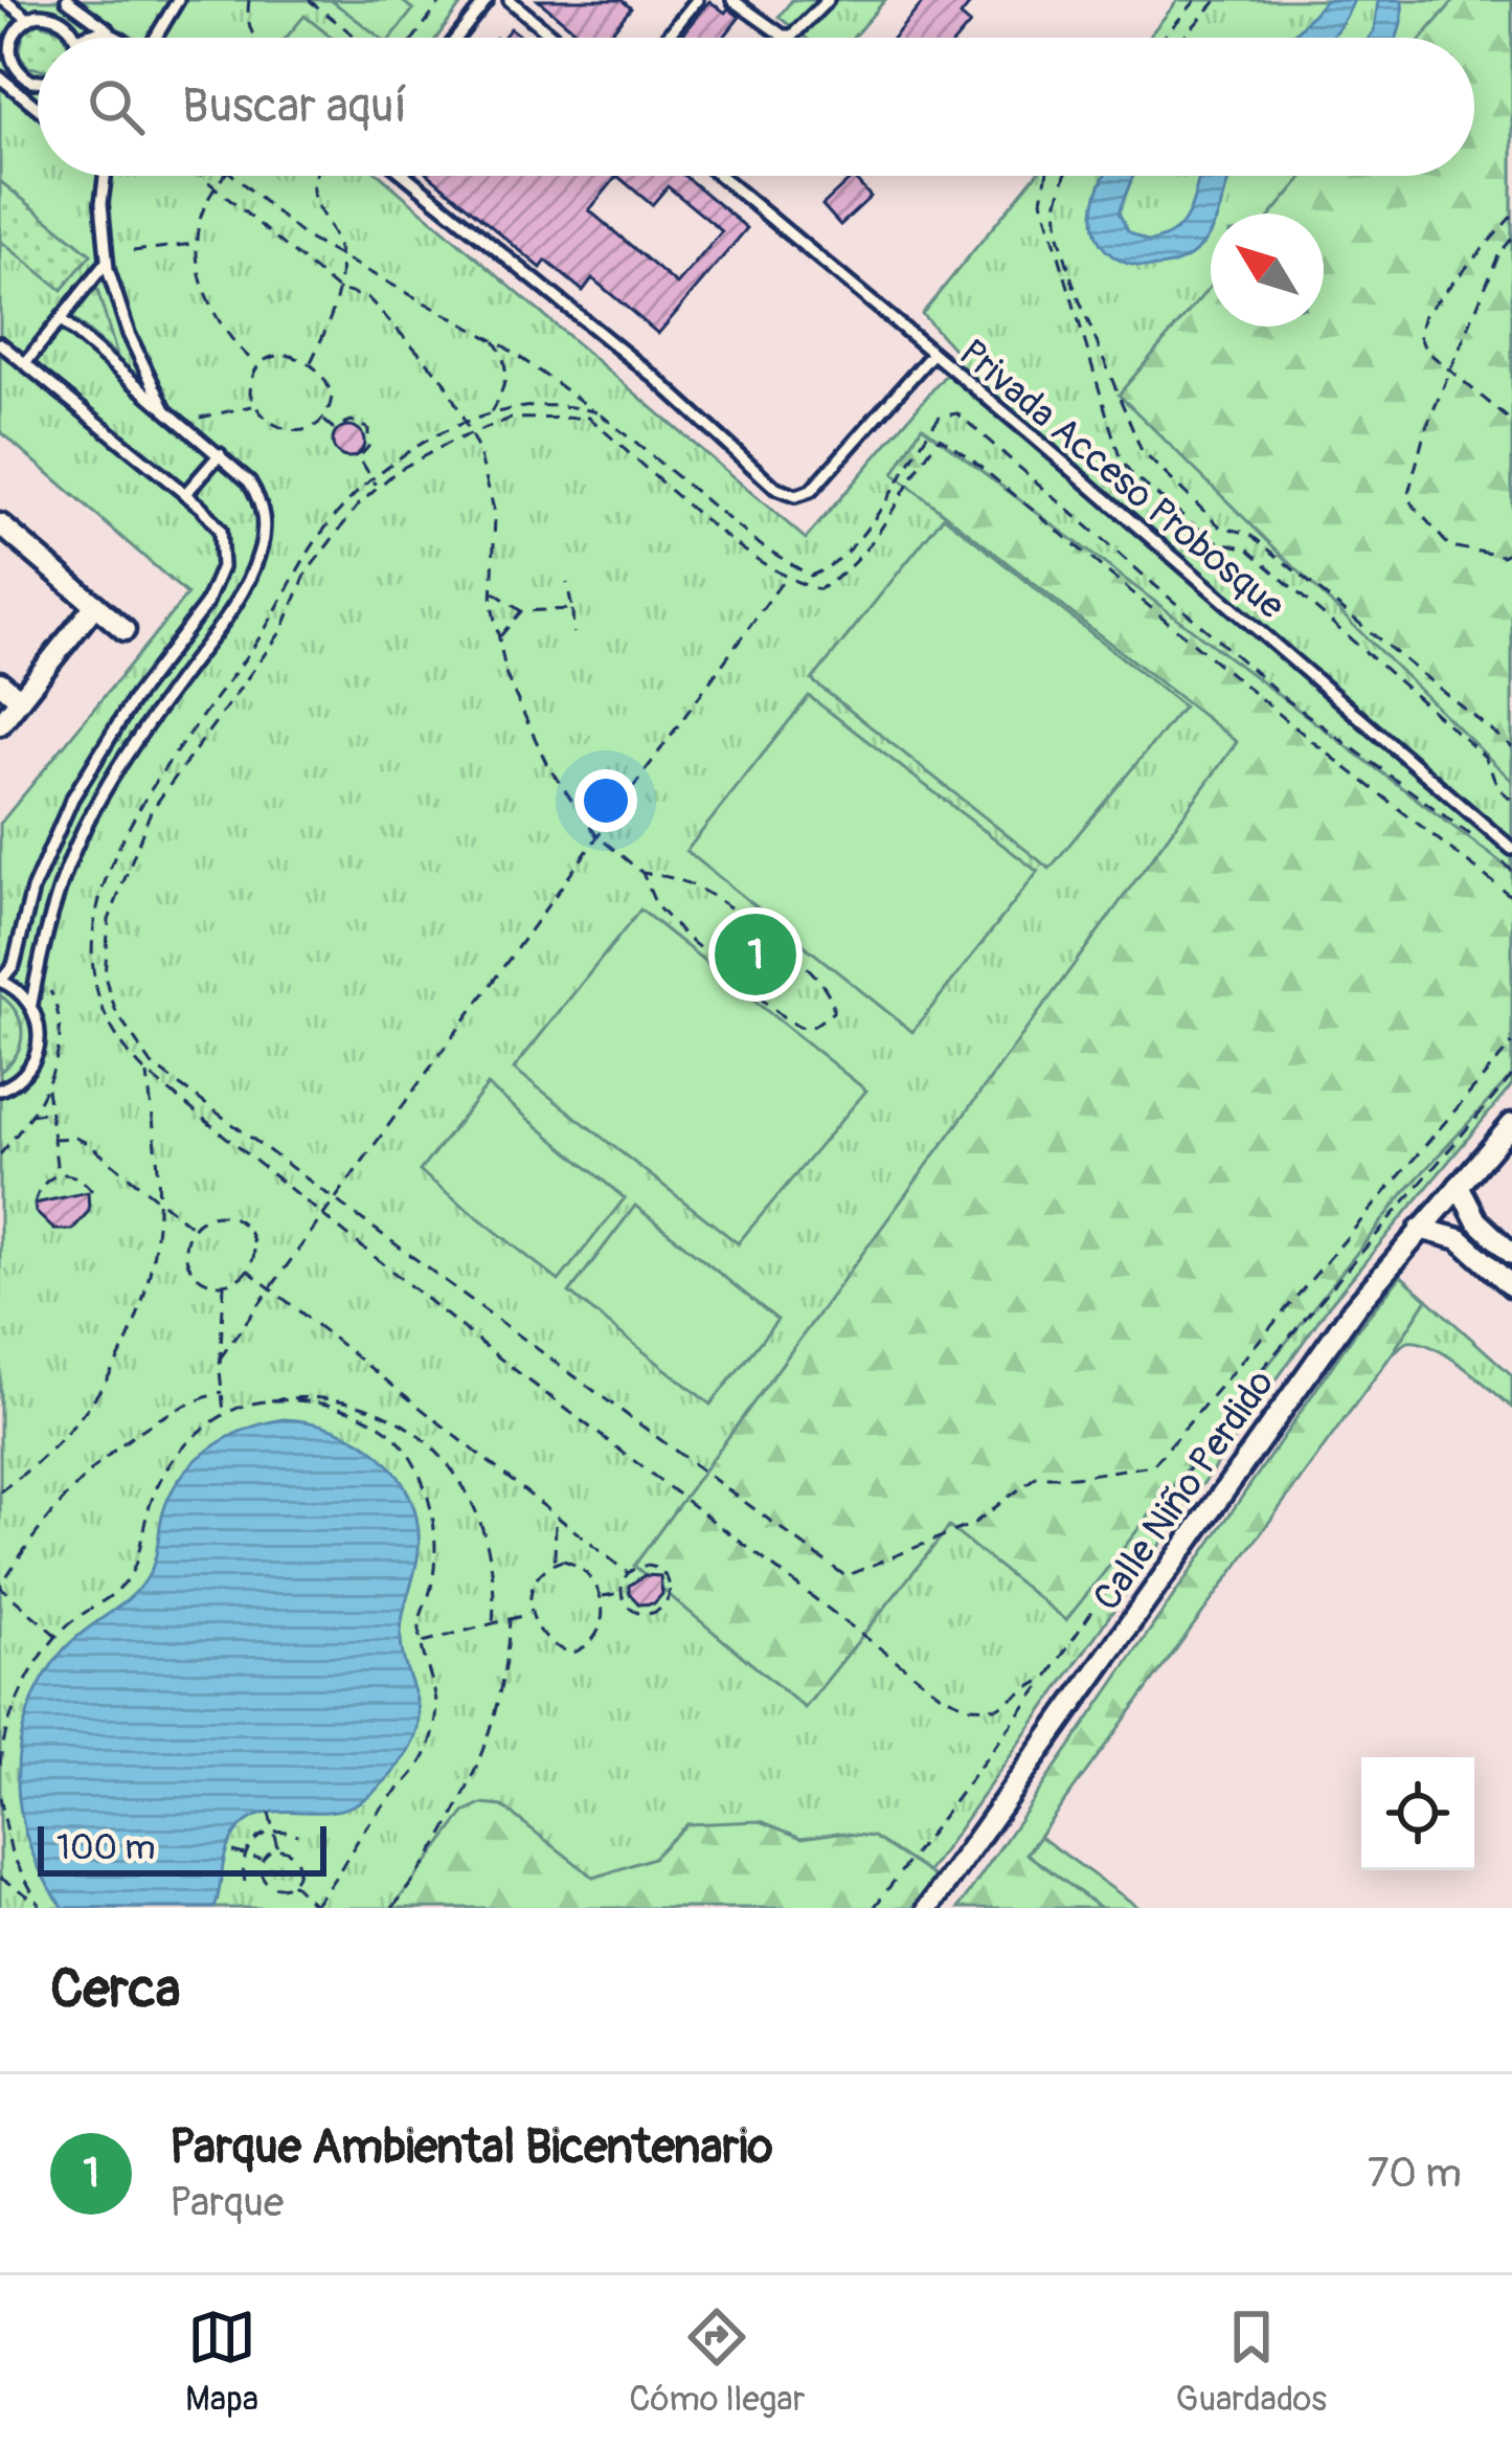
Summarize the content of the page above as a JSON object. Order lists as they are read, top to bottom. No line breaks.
{"streets":{"street":["Calle Niño Perdido"],"lane":["Privada Acceso Probosque"]},"scale_bar":"100 m","north":"top left","page":{"search":"Buscar aquí","pins":"1","scale":"100 m","heading":"Cerca","list":[{"mark":"1","name":"Parque Ambiental Bicentenario","note":"Parque","value":"70 m"}],"nav":["Mapa","Cómo llegar","Guardados"]}}
